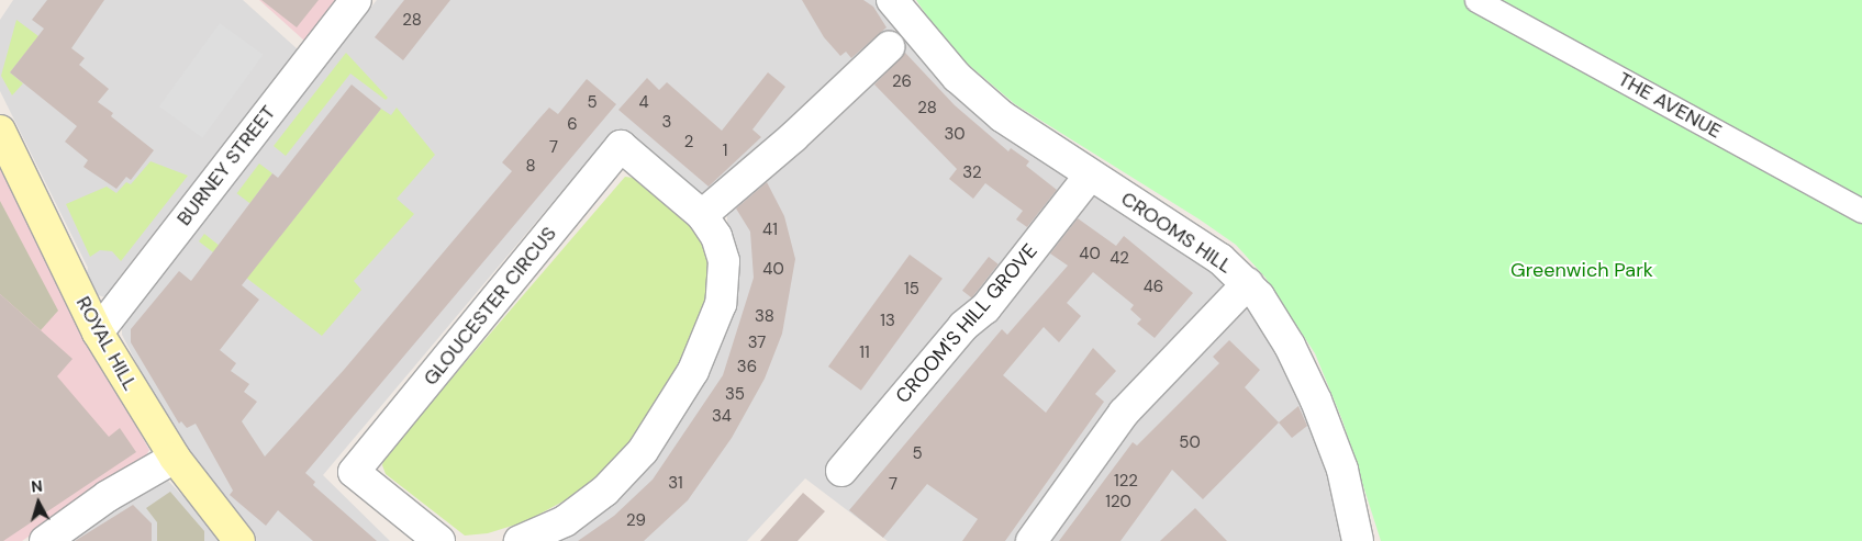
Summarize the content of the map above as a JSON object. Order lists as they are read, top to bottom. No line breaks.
{"streets":{"main road":["ROYAL HILL"],"street":["THE AVENUE","BURNEY STREET","CROOMS HILL","GLOUCESTER CIRCUS","CROOM'S HILL GROVE"]},"crossings":[["BURNEY STREET","ROYAL HILL"],["CROOMS HILL","CROOM'S HILL GROVE"]],"parks":["Greenwich Park"],"house_numbers":["28","26","5","4","28","3","6","30","2","7","1","8","32","41","40","42","40","46","15","38","13","37","11","36","35","34","50","5","122","31","7","120","29"],"north":"top"}
